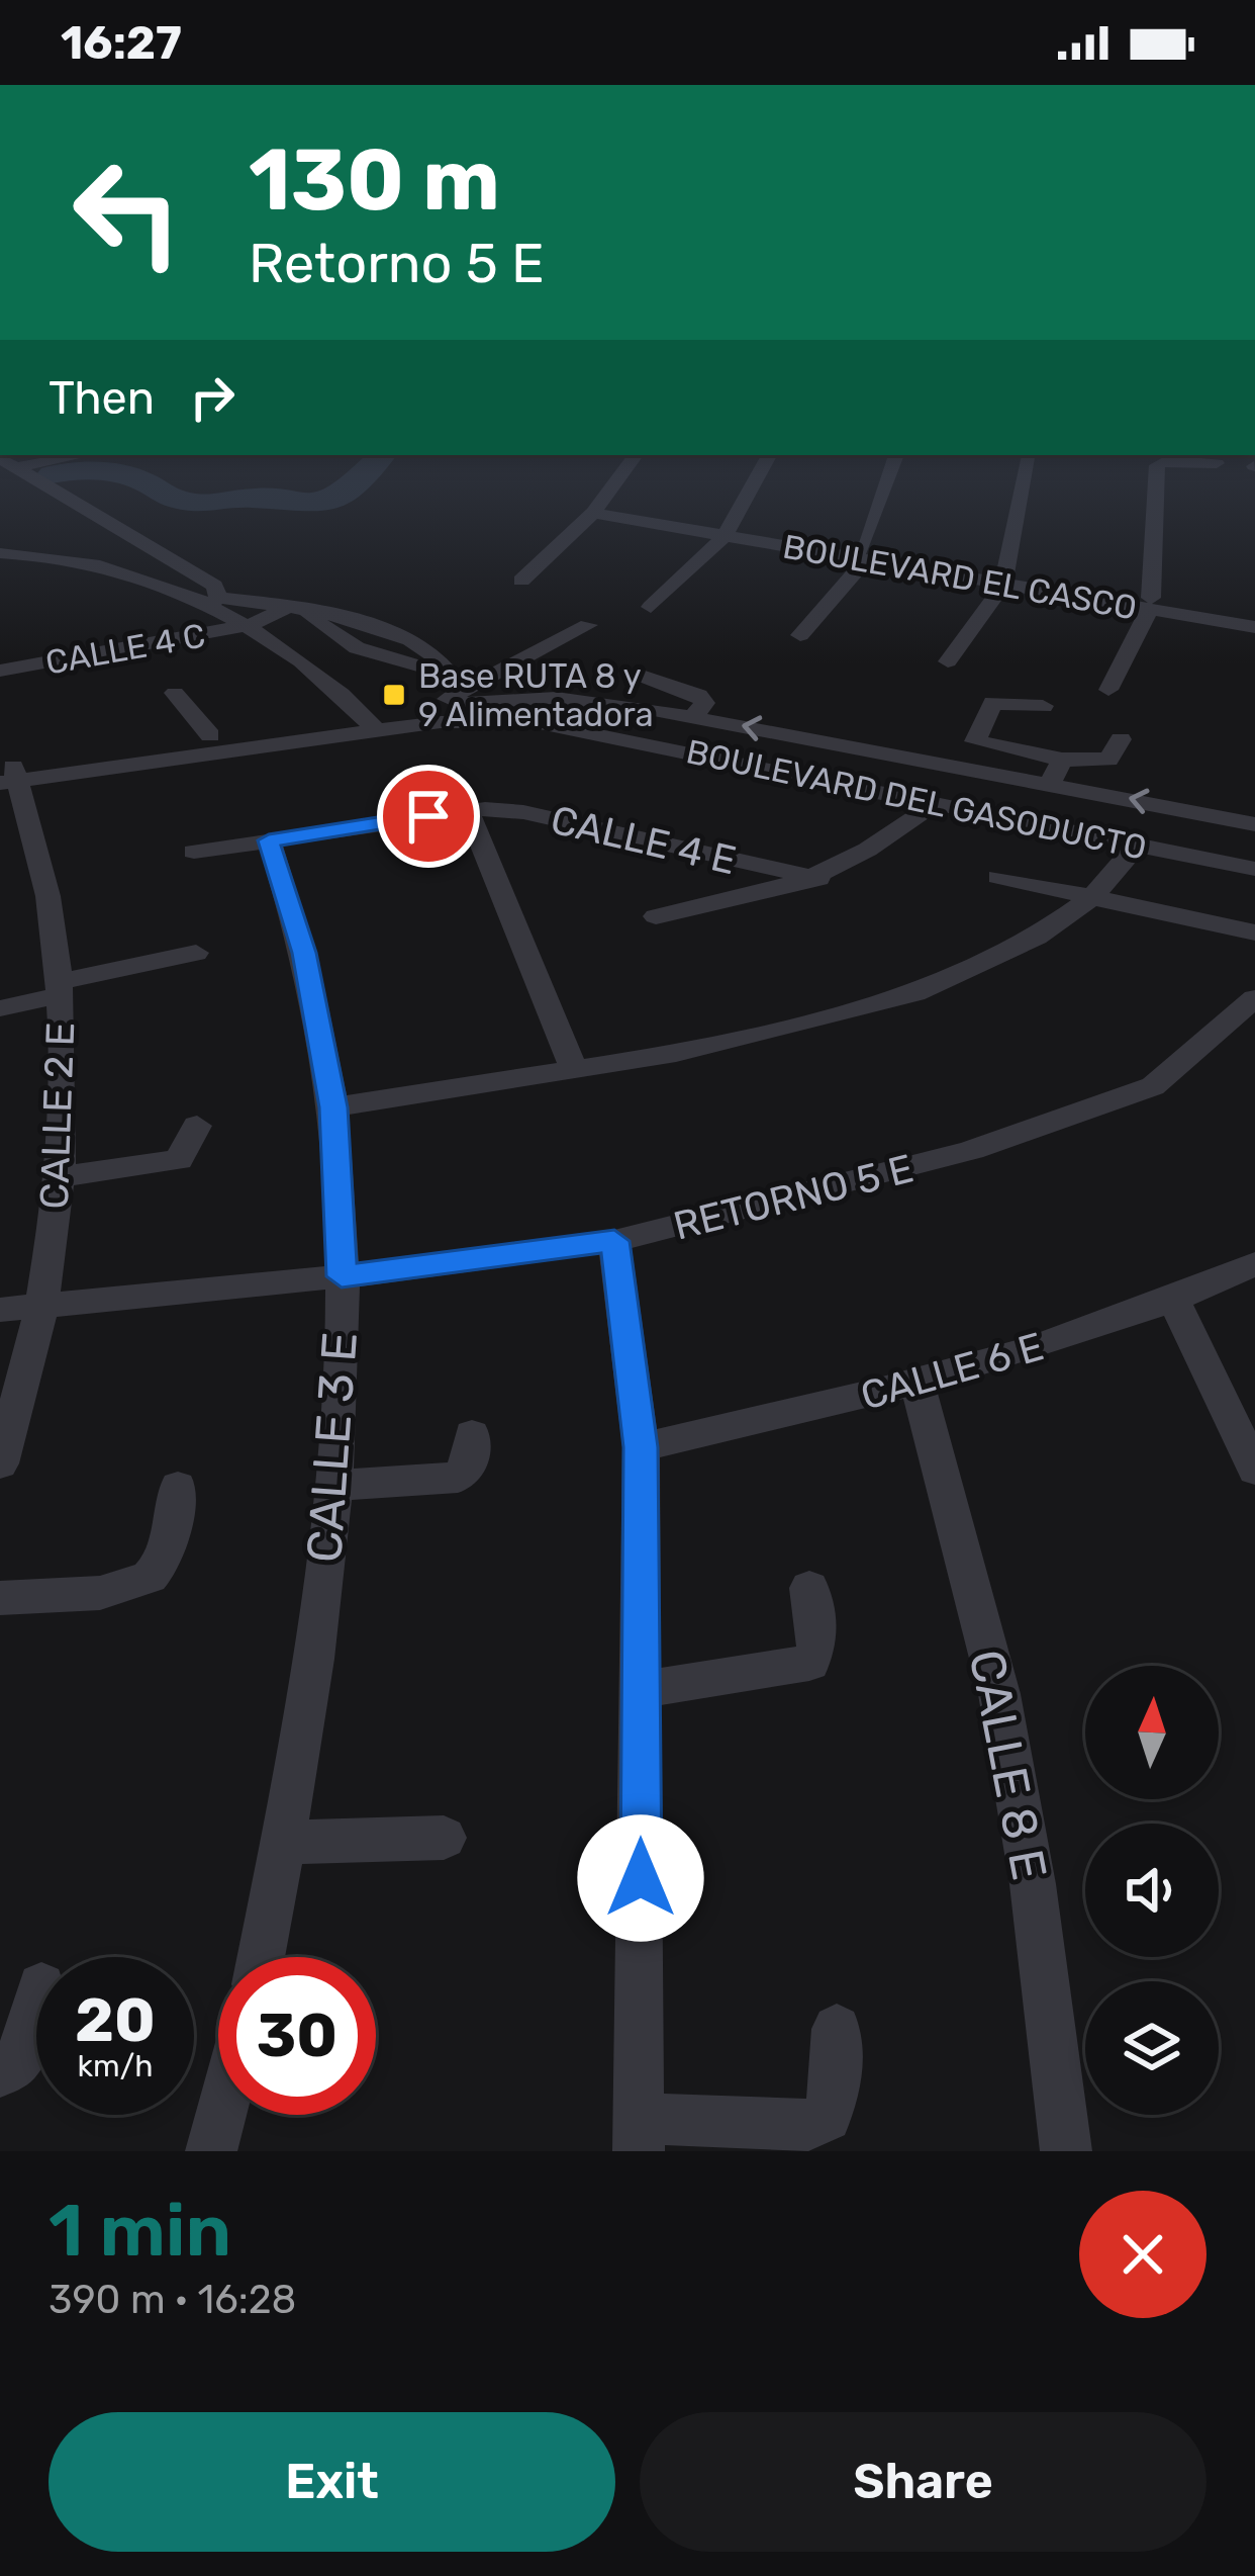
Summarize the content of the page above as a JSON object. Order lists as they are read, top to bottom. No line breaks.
{"streets":{"street":["BOULEVARD EL CASCO","CALLE 4 C","BOULEVARD DEL GASODUCTO","CALLE 4 E","CALLE 2 E","RETORNO 5 E","CALLE 6 E","CALLE 3 E","CALLE 8 E"]},"crossings":[["BOULEVARD DEL GASODUCTO","CALLE 2 E"],["CALLE 2 E","RETORNO 5 E"],["RETORNO 5 E","CALLE 3 E"],["CALLE 6 E","CALLE 8 E"]],"places":{"transit":["Base RUTA 8 y 9 Alimentadora"]},"north":"top","page":{"status":"16:27","turn":["130 m","Retorno 5 E"],"then":"Then","speed":"20 km/h","limit":"30","heading":["1 min","390 m · 16:28"],"buttons":["Exit","Share"]}}
